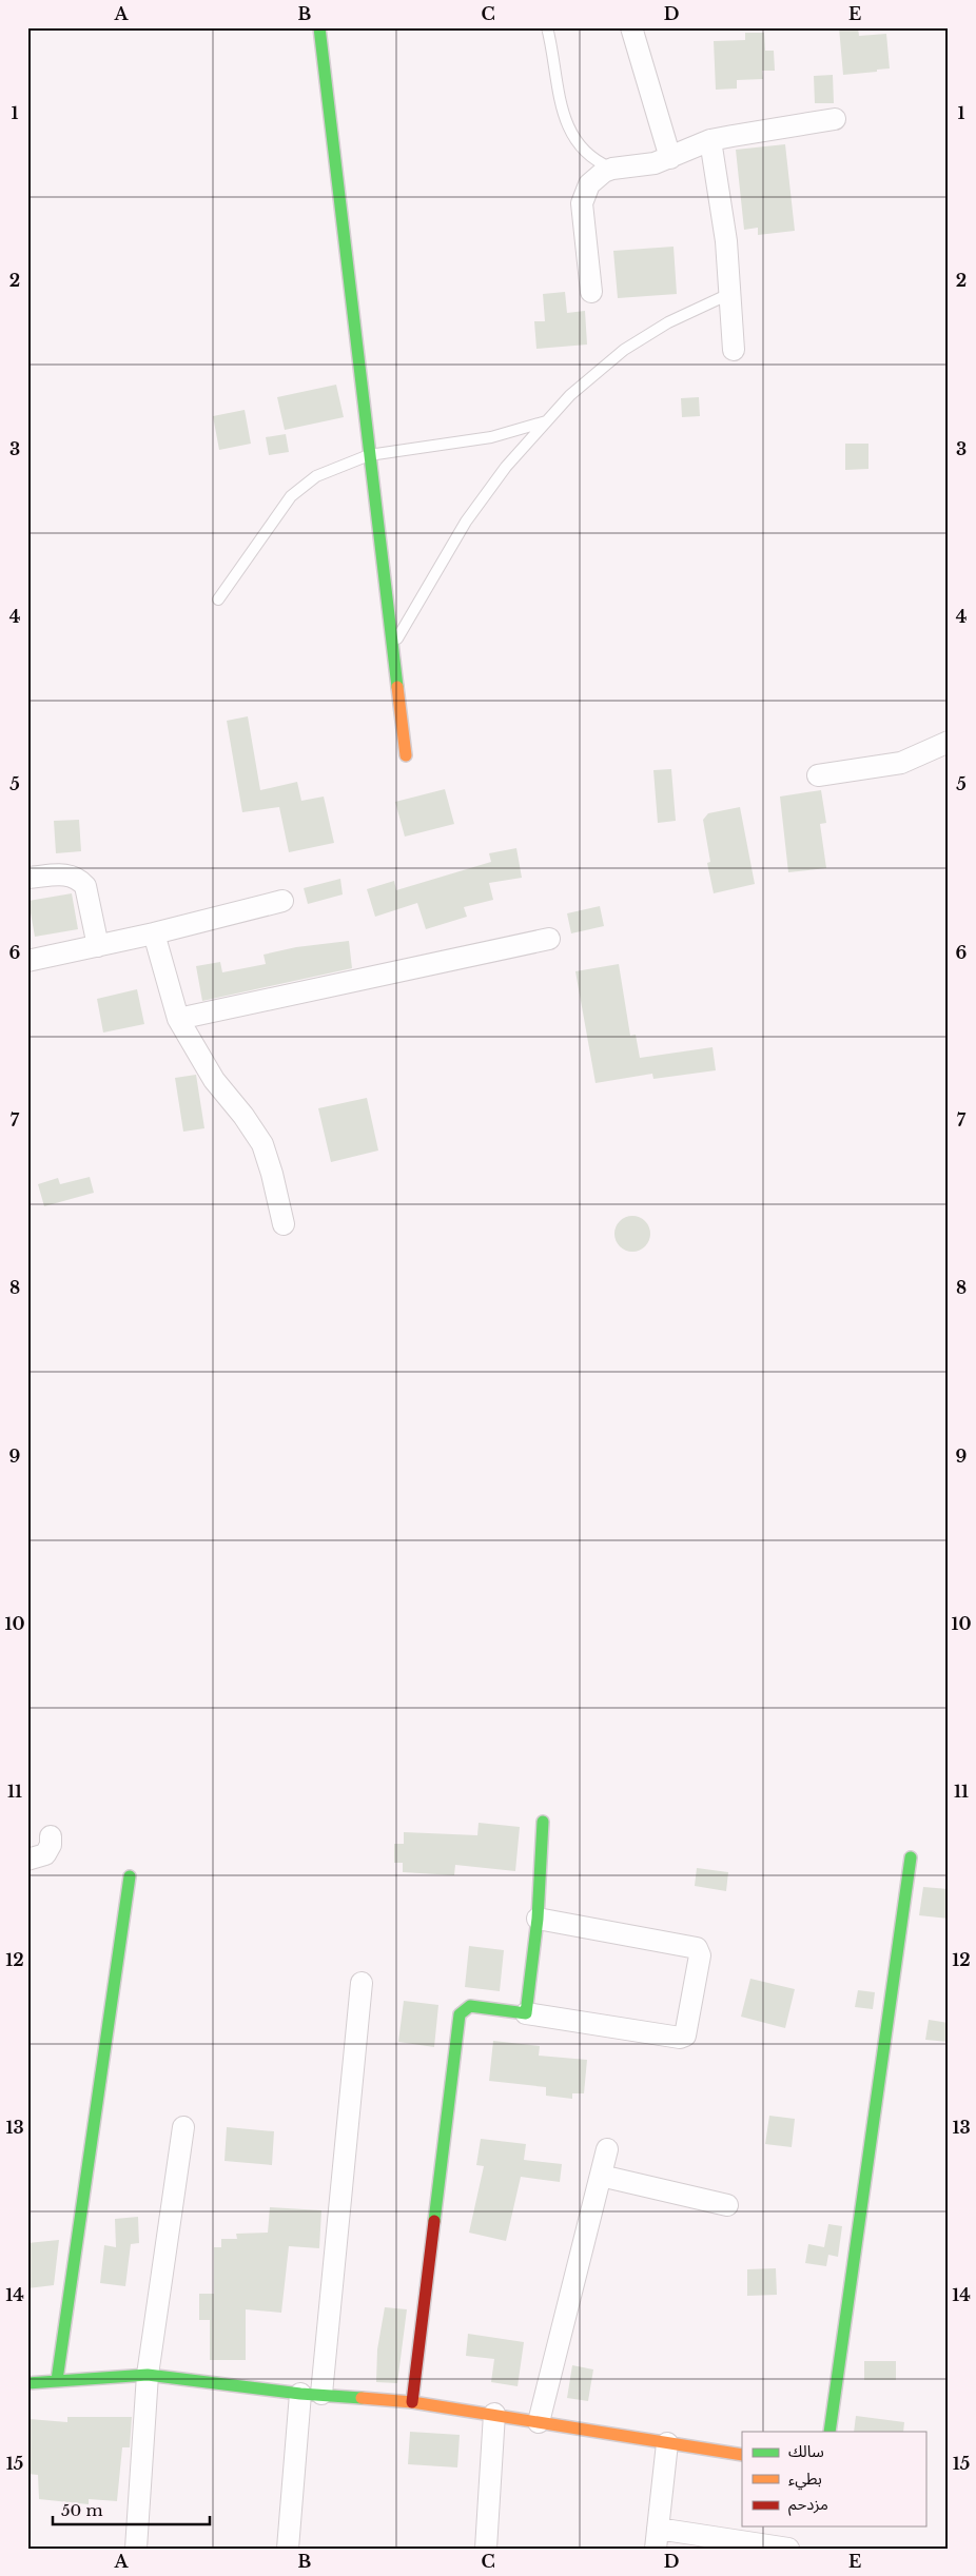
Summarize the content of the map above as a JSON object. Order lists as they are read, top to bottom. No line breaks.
{"legend":["سالك","بطيء","مزدحم"],"scale_bar":"50 m","grid":{"columns":["A","B","C","D","E"],"rows":["1","2","3","4","5","6","7","8","9","10","11","12","13","14","15"]}}
